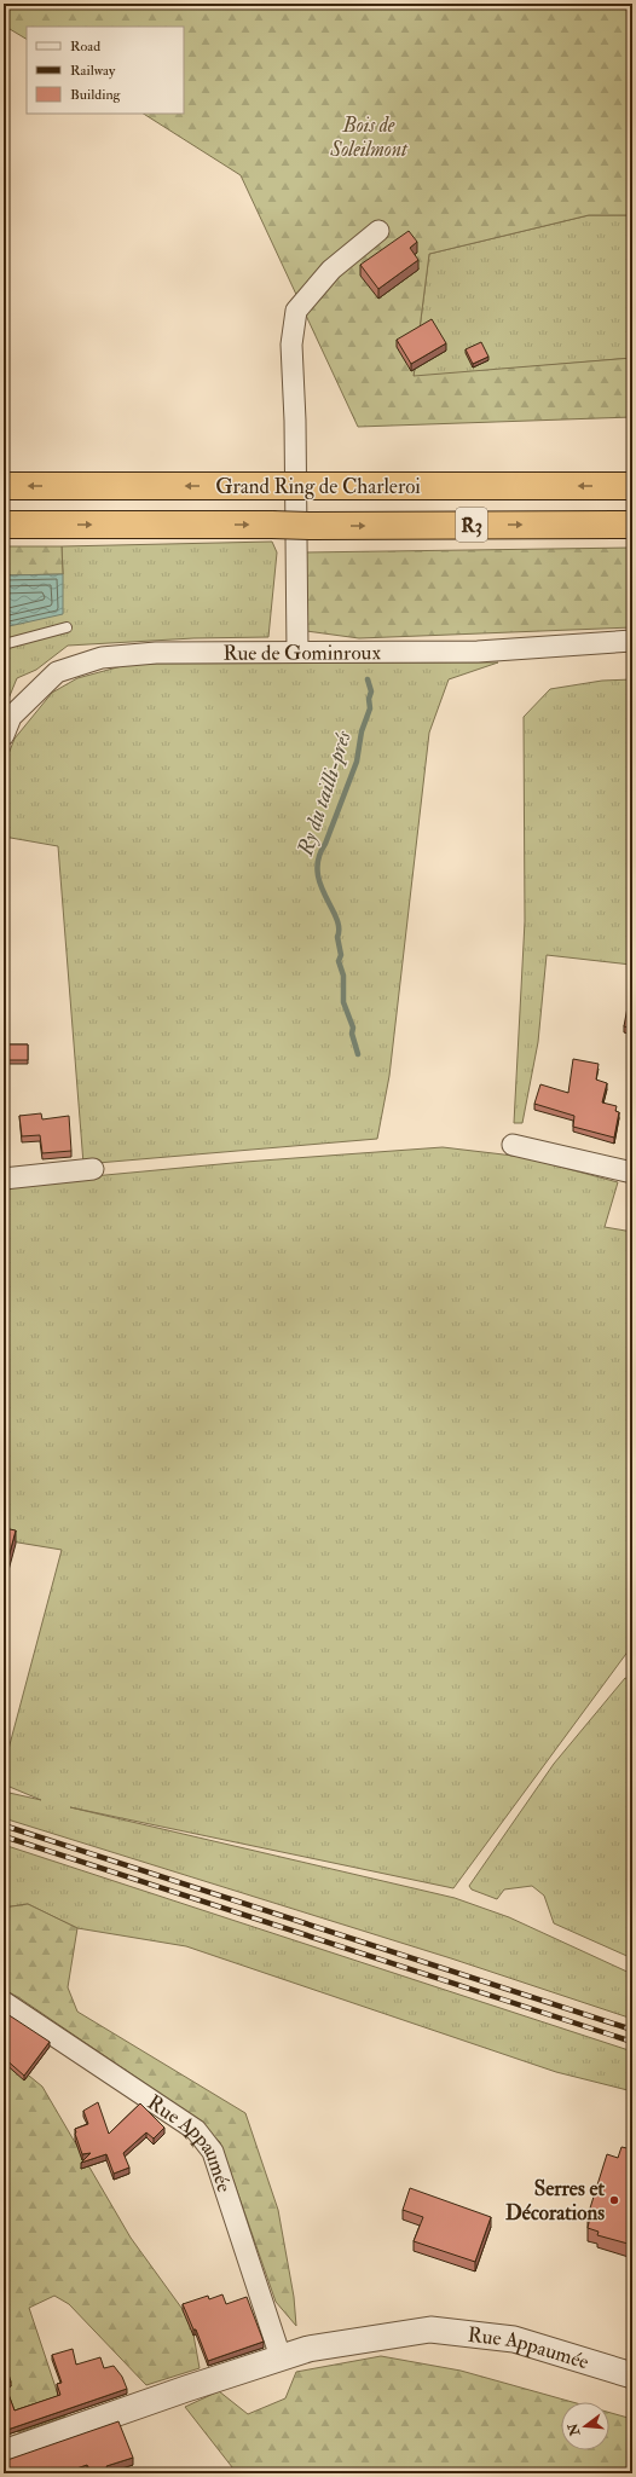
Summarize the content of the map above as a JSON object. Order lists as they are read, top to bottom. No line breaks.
{"streets":{"highway":["Grand Ring de Charleroi","R3"],"street":["Rue de Gominroux","Rue Appaumée"]},"water":["Ry du tailli-prés"],"parks":["Bois de Soleilmont"],"places":["Serres et Décorations"],"legend":["Road","Railway","Building"],"north":"left"}
